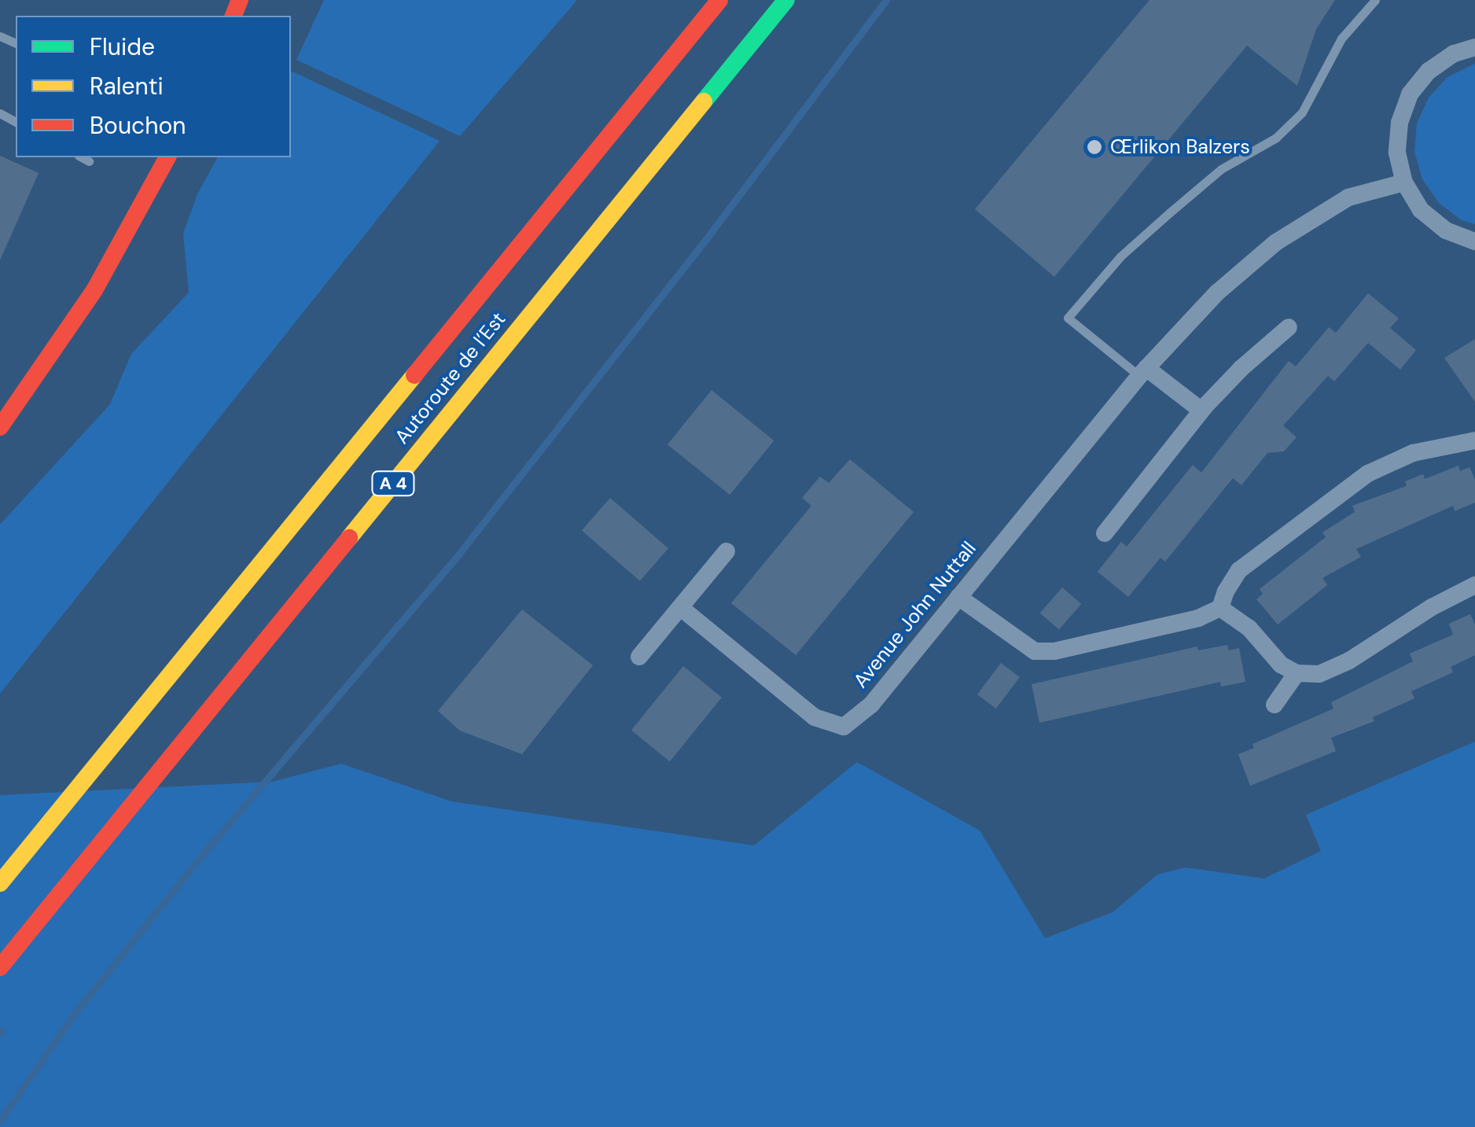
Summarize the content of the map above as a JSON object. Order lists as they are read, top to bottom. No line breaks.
{"streets":{"main road":["Autoroute de l’Est","A 4"],"street":["Avenue John Nuttall"]},"places":["Œrlikon Balzers"],"legend":["Fluide","Ralenti","Bouchon"]}
